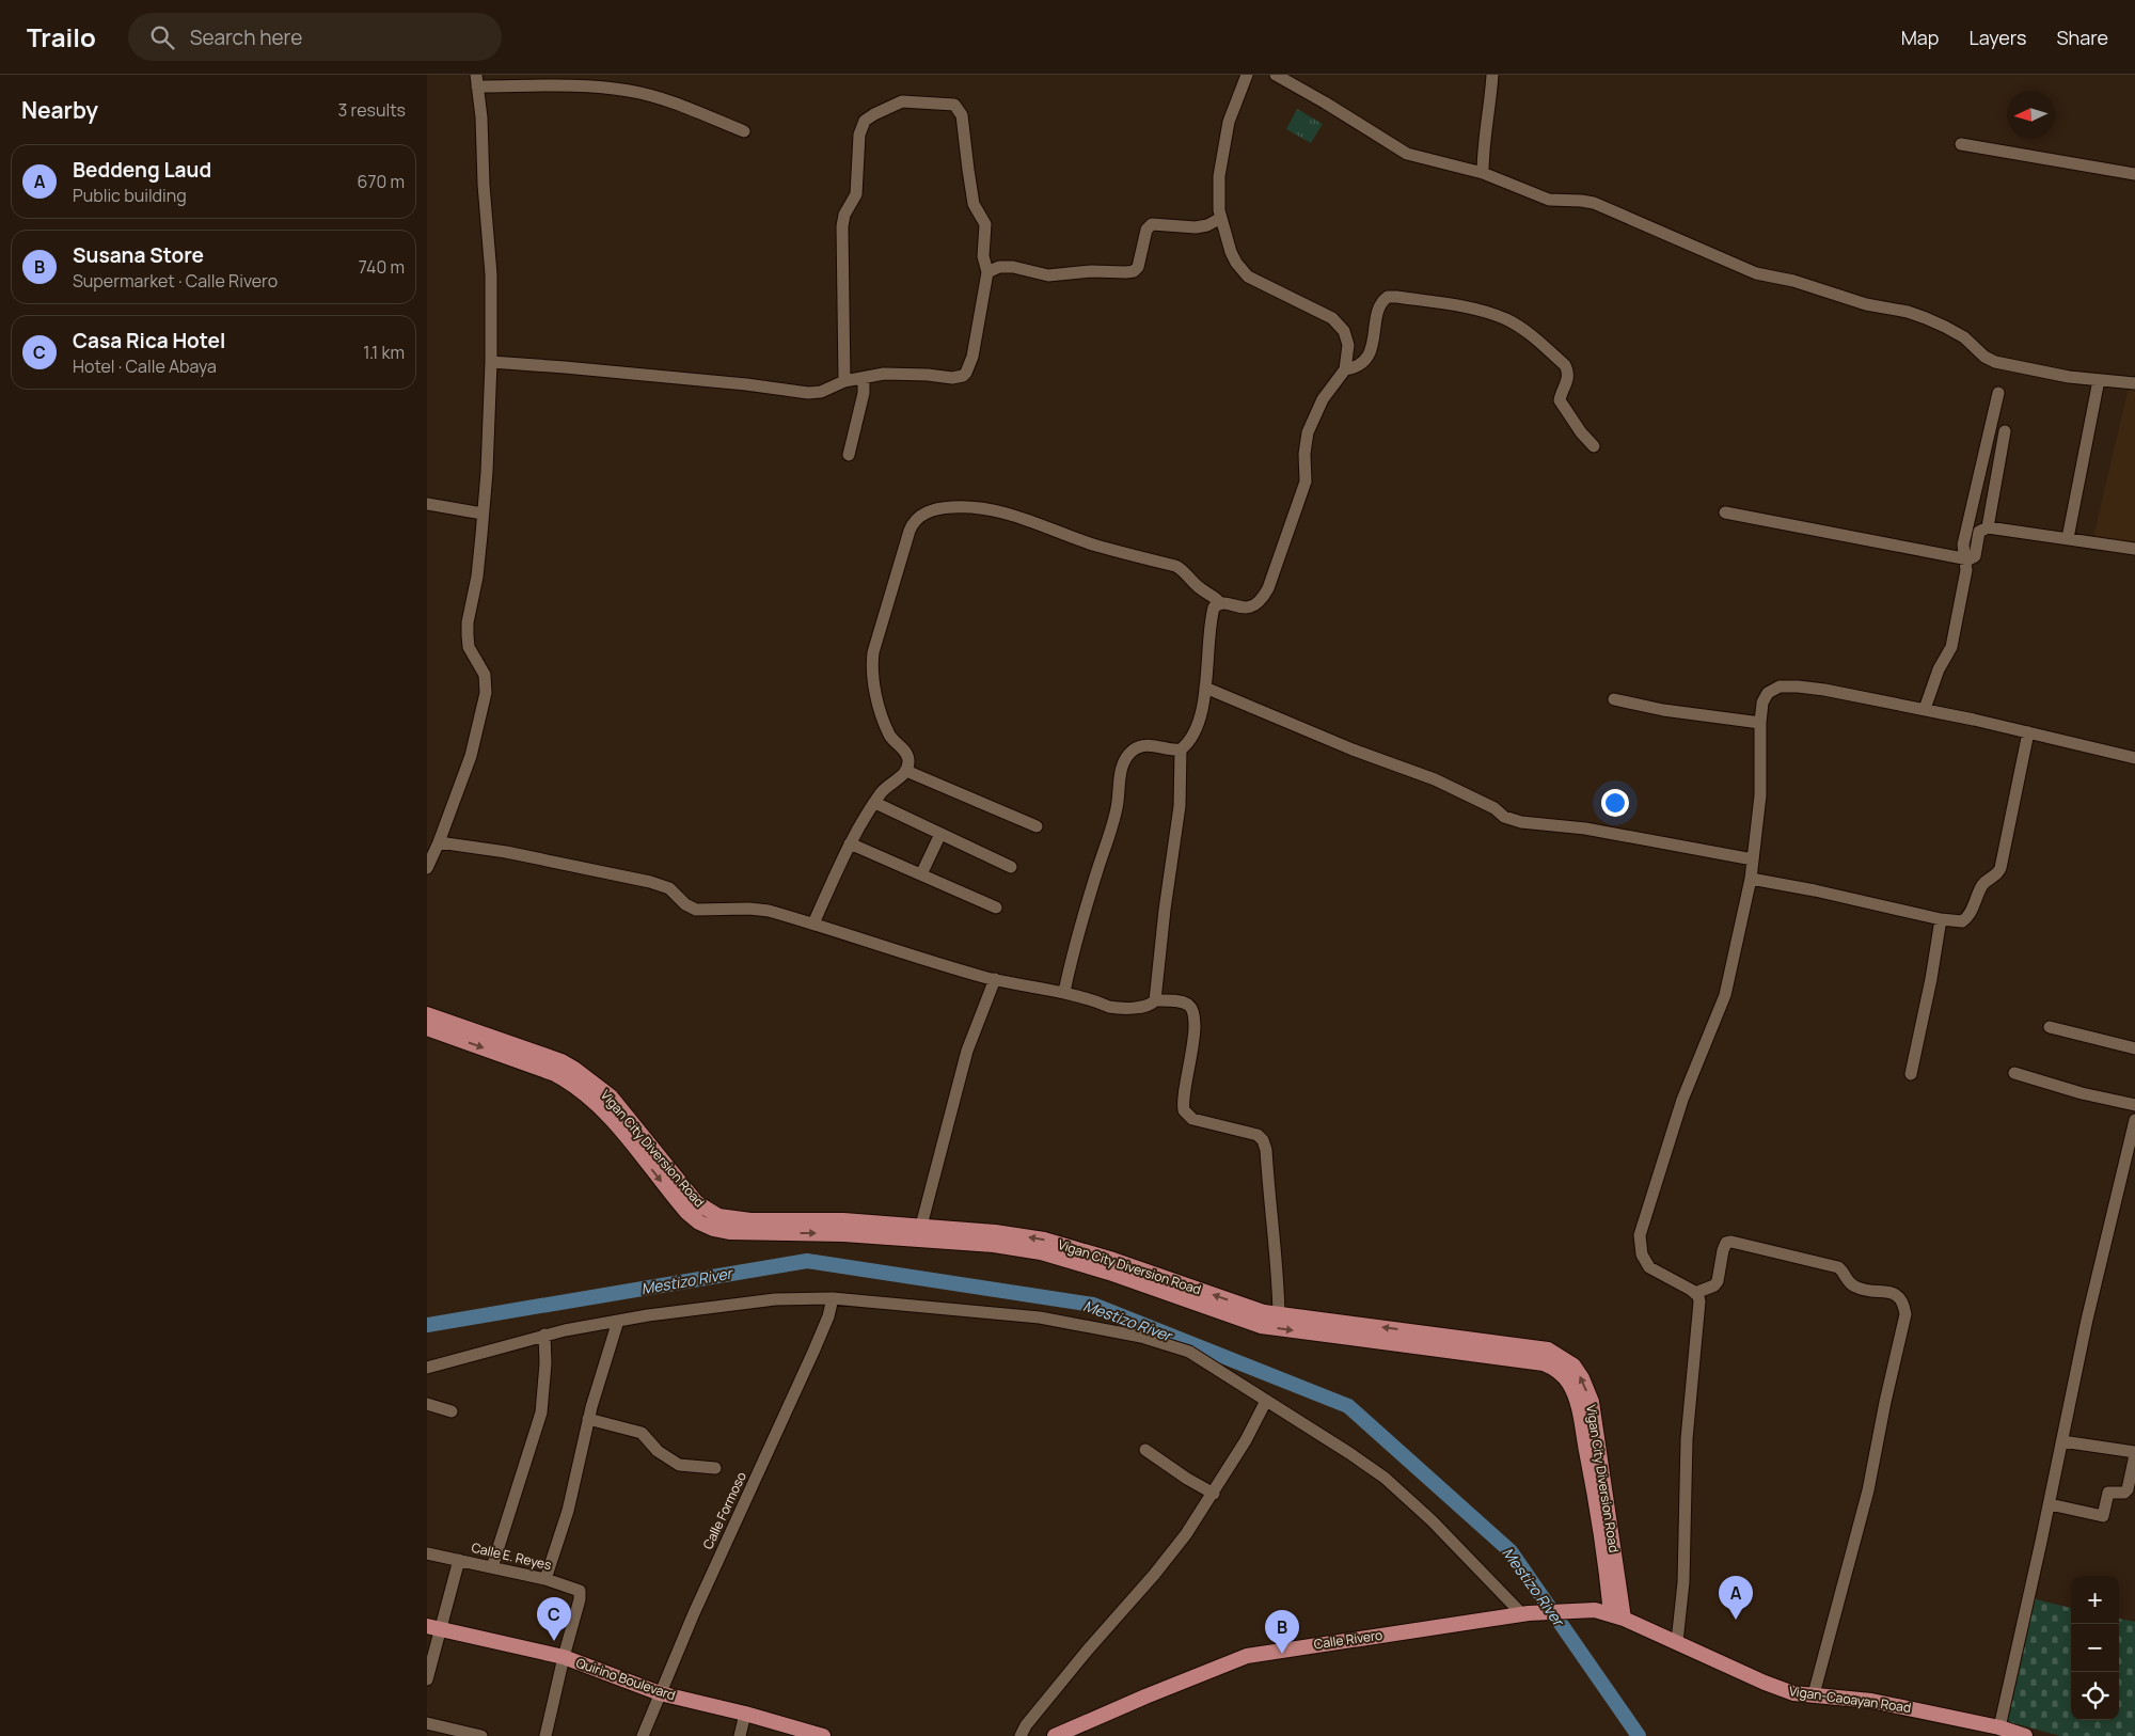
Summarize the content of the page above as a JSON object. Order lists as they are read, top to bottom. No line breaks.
{"streets":{"main road":["Vigan City Diversion Road","Calle Rivero","Quirino Boulevard","Vigan-Caoayan Road"],"street":["Calle Formoso","Calle E. Reyes"]},"crossings":[["Vigan City Diversion Road","Vigan-Caoayan Road"],["Calle Formoso","Quirino Boulevard"],["Calle E. Reyes","Quirino Boulevard"],["Calle Rivero","Vigan-Caoayan Road"]],"water":["Mestizo River"],"north":"left","page":{"header":"Trailo","search":"Search here","nav":["Map","Layers","Share"],"heading":["Nearby","3 results"],"list":[{"mark":"A","name":"Beddeng Laud","note":"Public building","value":"670 m"},{"mark":"B","name":"Susana Store","note":"Supermarket · Calle Rivero","value":"740 m"},{"mark":"C","name":"Casa Rica Hotel","note":"Hotel · Calle Abaya","value":"1.1 km"}],"map_buttons":["+","−"],"pins":["A","C","B"]}}
